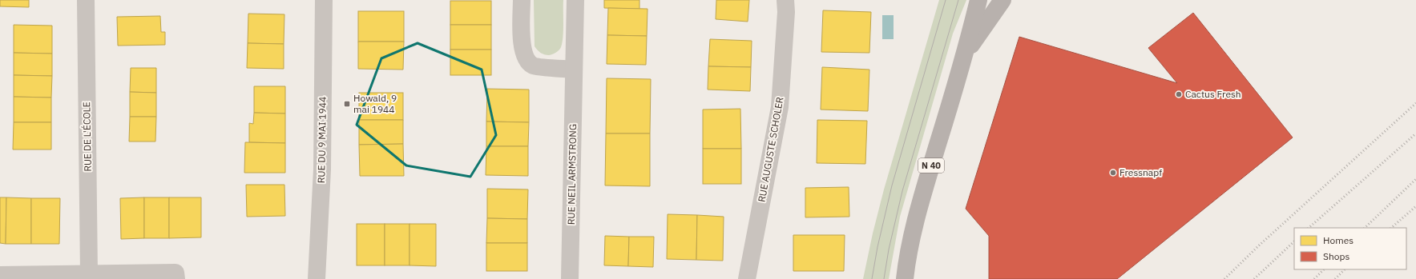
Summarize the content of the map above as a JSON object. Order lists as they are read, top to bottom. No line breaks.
{"streets":{"main road":["N 40"],"street":["RUE DE L'ÉCOLE","RUE DU 9 MAI 1944","RUE AUGUSTE SCHOLER","RUE NEIL ARMSTRONG"]},"places":{"other":["Cactus Fresh","Fressnapf"],"transit":["Howald, 9 mai 1944"]},"legend":["Homes","Shops"]}
